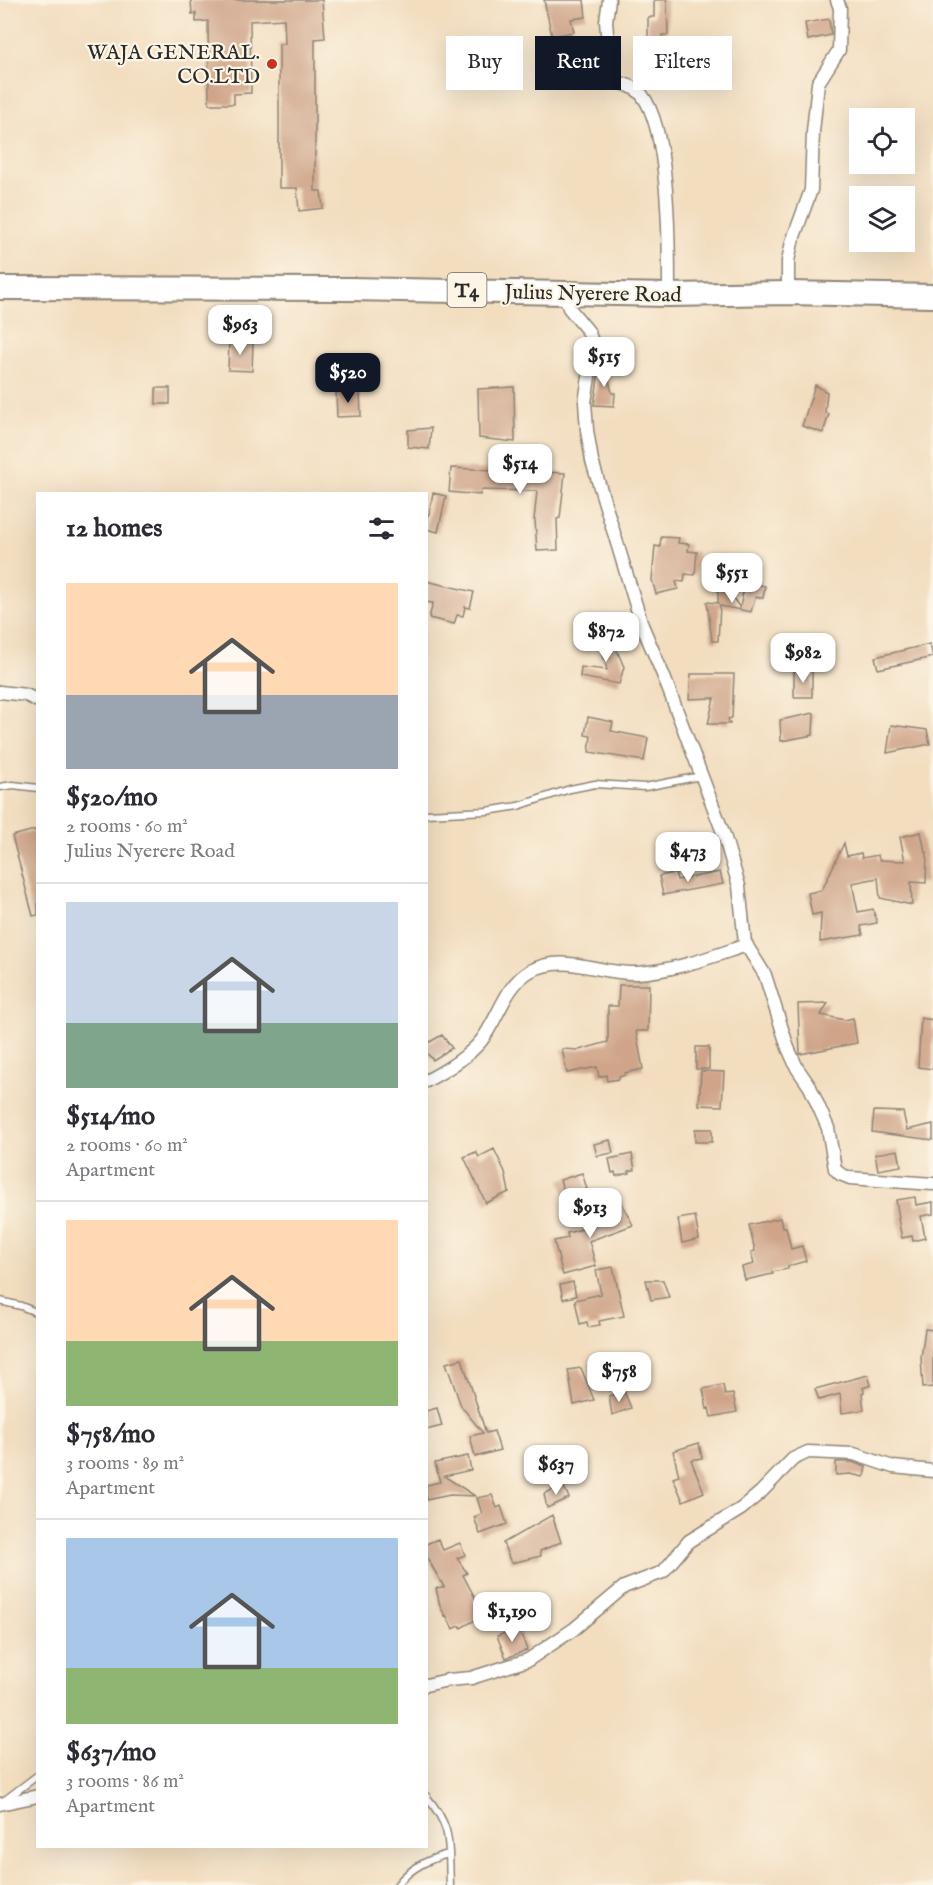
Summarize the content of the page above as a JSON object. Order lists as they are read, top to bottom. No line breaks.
{"streets":{"highway":["T4","Julius Nyerere Road"]},"places":["WAJA GENERAL. CO.LTD"],"page":{"chip":["Buy","Rent","Filters"],"price":["$963","$515","$520","$514","$551","$872","$982","$473","$913","$758","$637","$1,190"],"heading":"12 homes","list":[{"name":"$520/mo","note":"2 rooms · 60 m² · Julius Nyerere Road"},{"name":"$514/mo","note":"2 rooms · 60 m² · Apartment"},{"name":"$758/mo","note":"3 rooms · 89 m² · Apartment"},{"name":"$637/mo","note":"3 rooms · 86 m² · Apartment"}]}}
